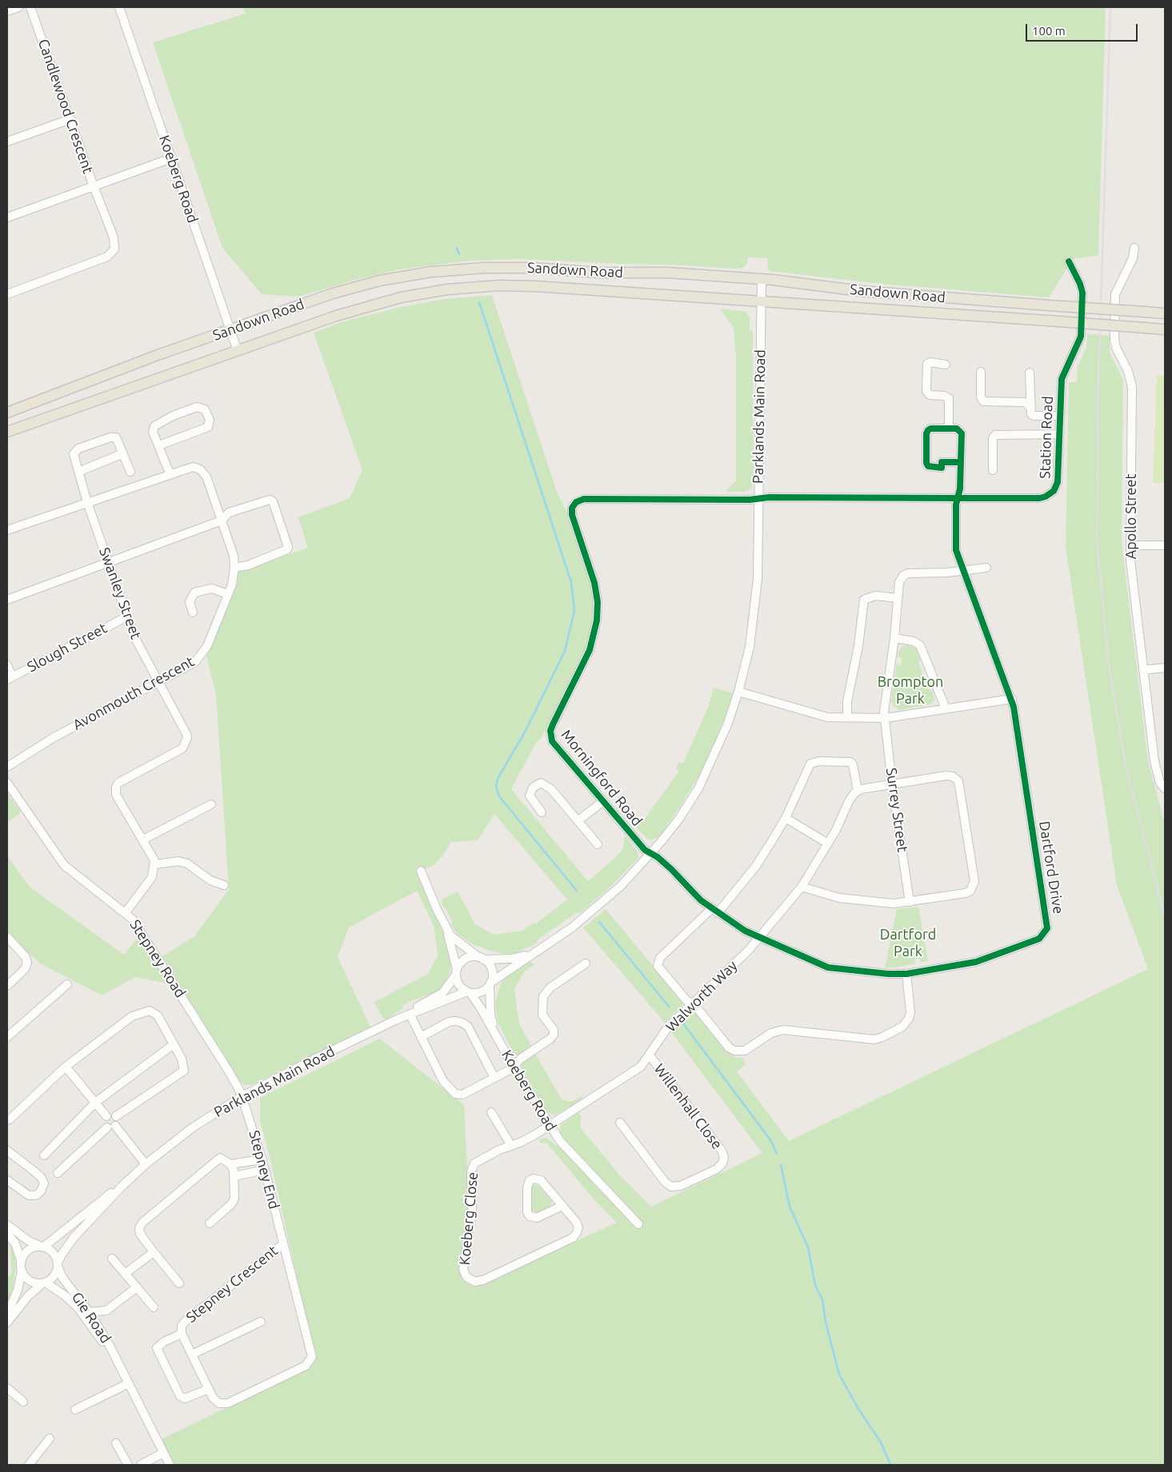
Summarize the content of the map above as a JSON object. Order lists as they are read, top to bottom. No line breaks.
{"streets":{"main road":["Sandown Road"],"street":["Candlewood Crescent","Koeberg Road","Parklands Main Road","Station Road","Apollo Street","Swanley Street","Slough Street","Avonmouth Crescent","Morningford Road","Surrey Street","Dartford Drive","Stepney Road","Walworth Way","Willenhall Close","Stepney End","Koeberg Close","Stepney Crescent","Gie Road"]},"crossings":[["Koeberg Road","Sandown Road"],["Koeberg Road","Parklands Main Road"],["Koeberg Road","Walworth Way"],["Koeberg Road","Koeberg Close"],["Sandown Road","Parklands Main Road"],["Parklands Main Road","Station Road"],["Parklands Main Road","Morningford Road"],["Parklands Main Road","Dartford Drive"],["Parklands Main Road","Stepney Road"],["Parklands Main Road","Stepney End"],["Parklands Main Road","Gie Road"],["Station Road","Morningford Road"],["Station Road","Dartford Drive"],["Swanley Street","Slough Street"],["Swanley Street","Avonmouth Crescent"],["Morningford Road","Dartford Drive"],["Surrey Street","Dartford Drive"],["Dartford Drive","Walworth Way"],["Stepney Road","Stepney End"],["Walworth Way","Willenhall Close"],["Walworth Way","Koeberg Close"],["Stepney End","Stepney Crescent"]],"parks":["Brompton Park","Dartford Park"],"scale_bar":"100 m"}
